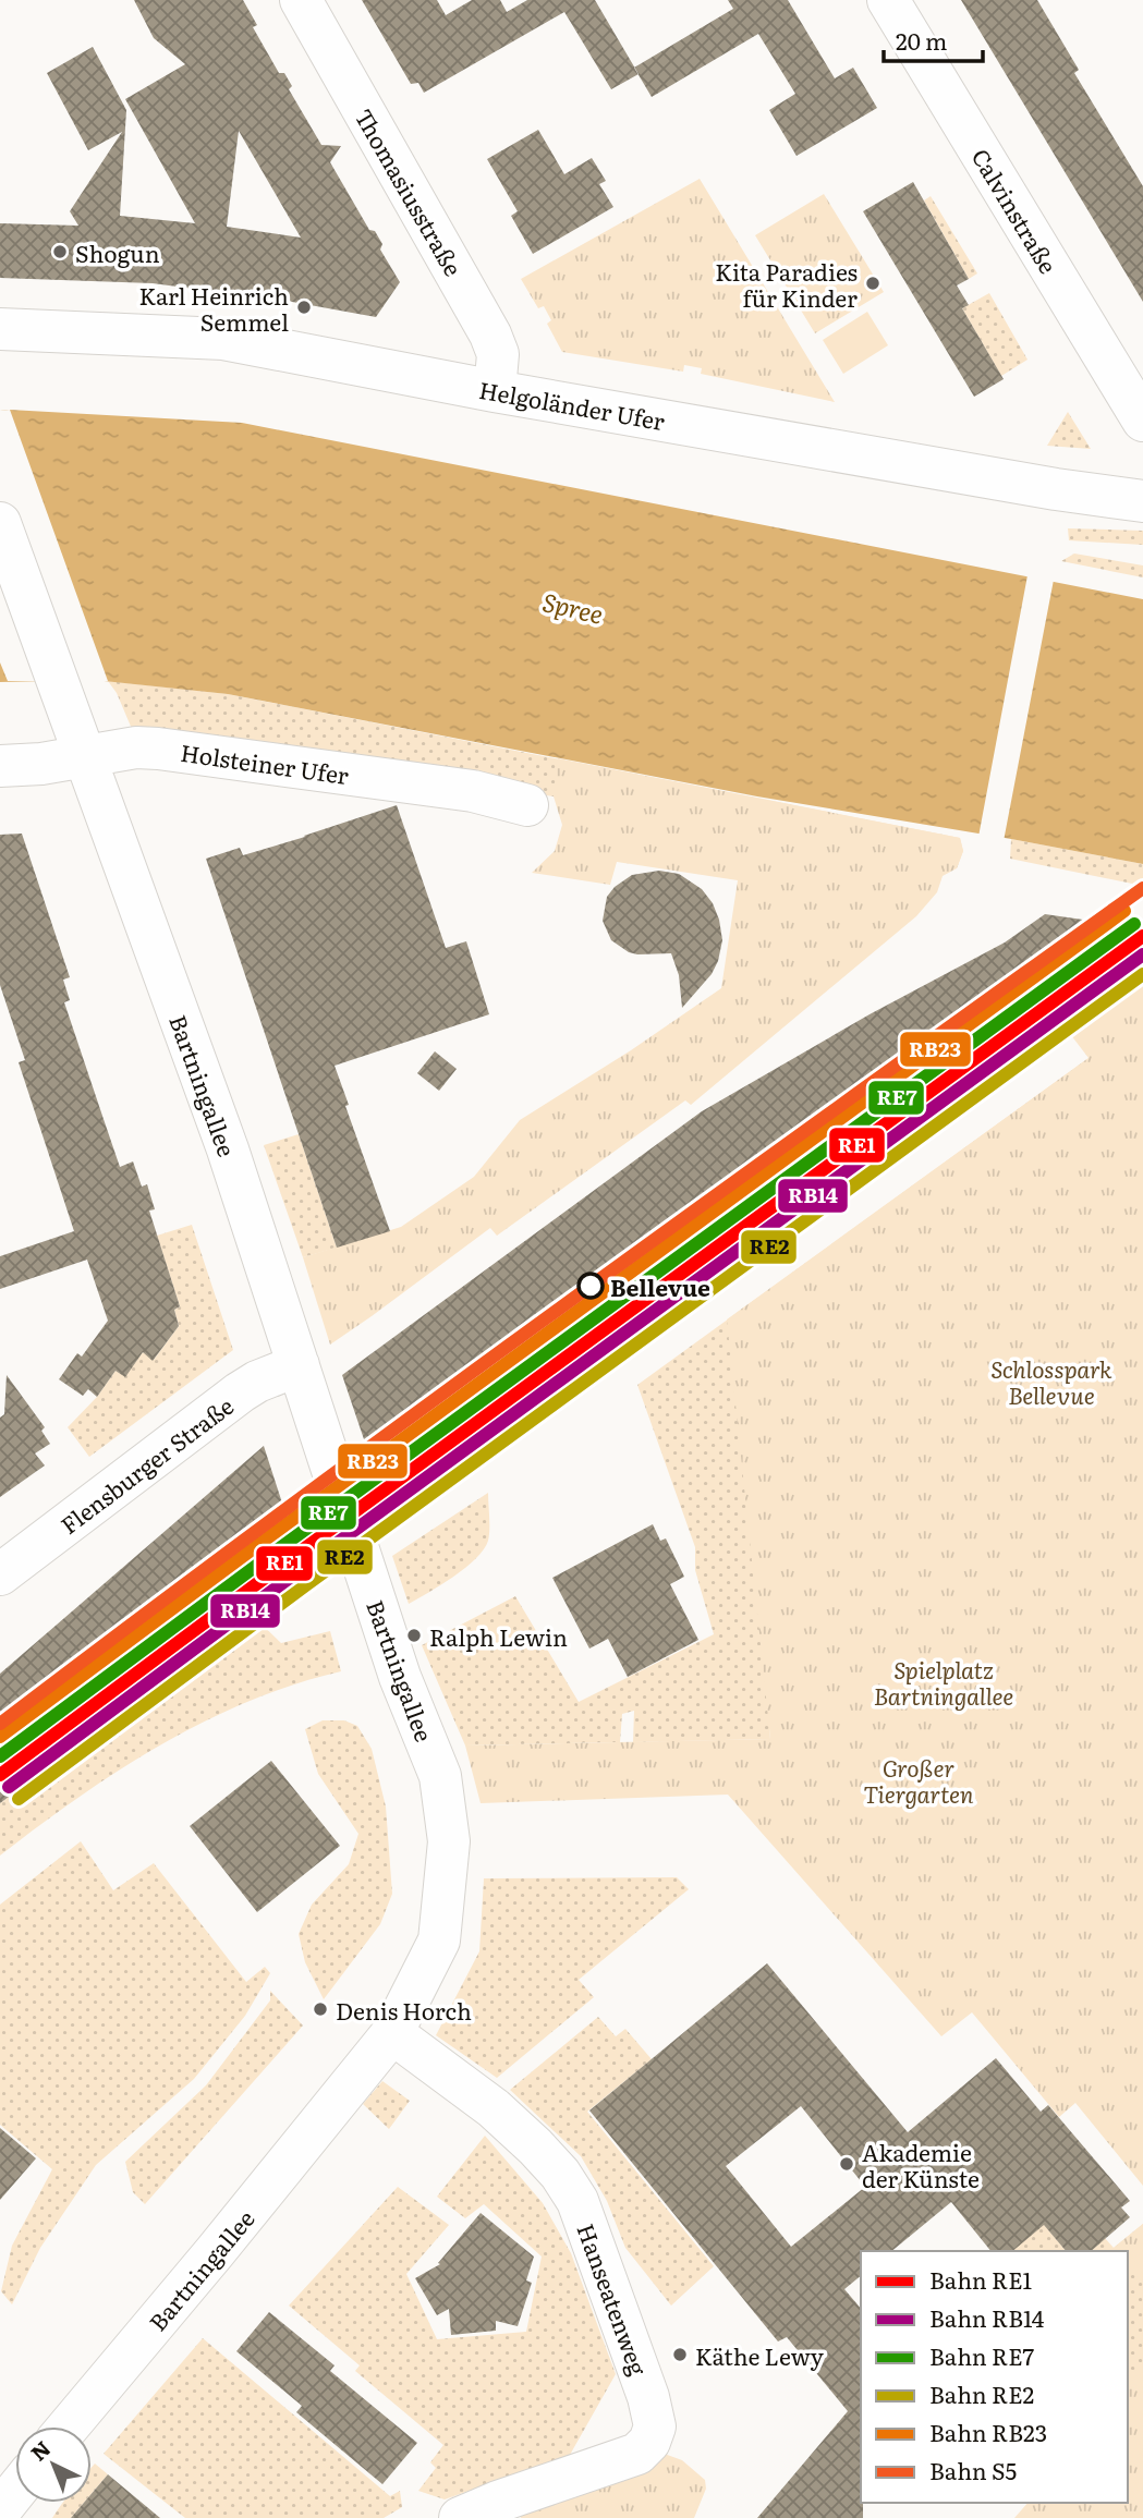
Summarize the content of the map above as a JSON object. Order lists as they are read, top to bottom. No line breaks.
{"streets":{"street":["Thomasiusstraße","Calvinstraße","Helgoländer Ufer","Holsteiner Ufer","Bartningallee","Flensburger Straße","Hanseatenweg"]},"crossings":[["Thomasiusstraße","Helgoländer Ufer"],["Holsteiner Ufer","Bartningallee"],["Bartningallee","Flensburger Straße"],["Bartningallee","Hanseatenweg"]],"water":["Spree"],"parks":["Schlosspark Bellevue","Spielplatz Bartningallee","Großer Tiergarten"],"places":["Shogun","Kita Paradies für Kinder","Karl Heinrich Semmel","Bellevue","Ralph Lewin","Denis Horch","Akademie der Künste","Käthe Lewy"],"lines":["rail line S5","rail line RB23","rail line RE7","rail line RE1","rail line RB14","rail line RE2"],"legend":["Bahn RE1","Bahn RB14","Bahn RE7","Bahn RE2","Bahn RB23","Bahn S5"],"scale_bar":"20 m","north":"top left"}
